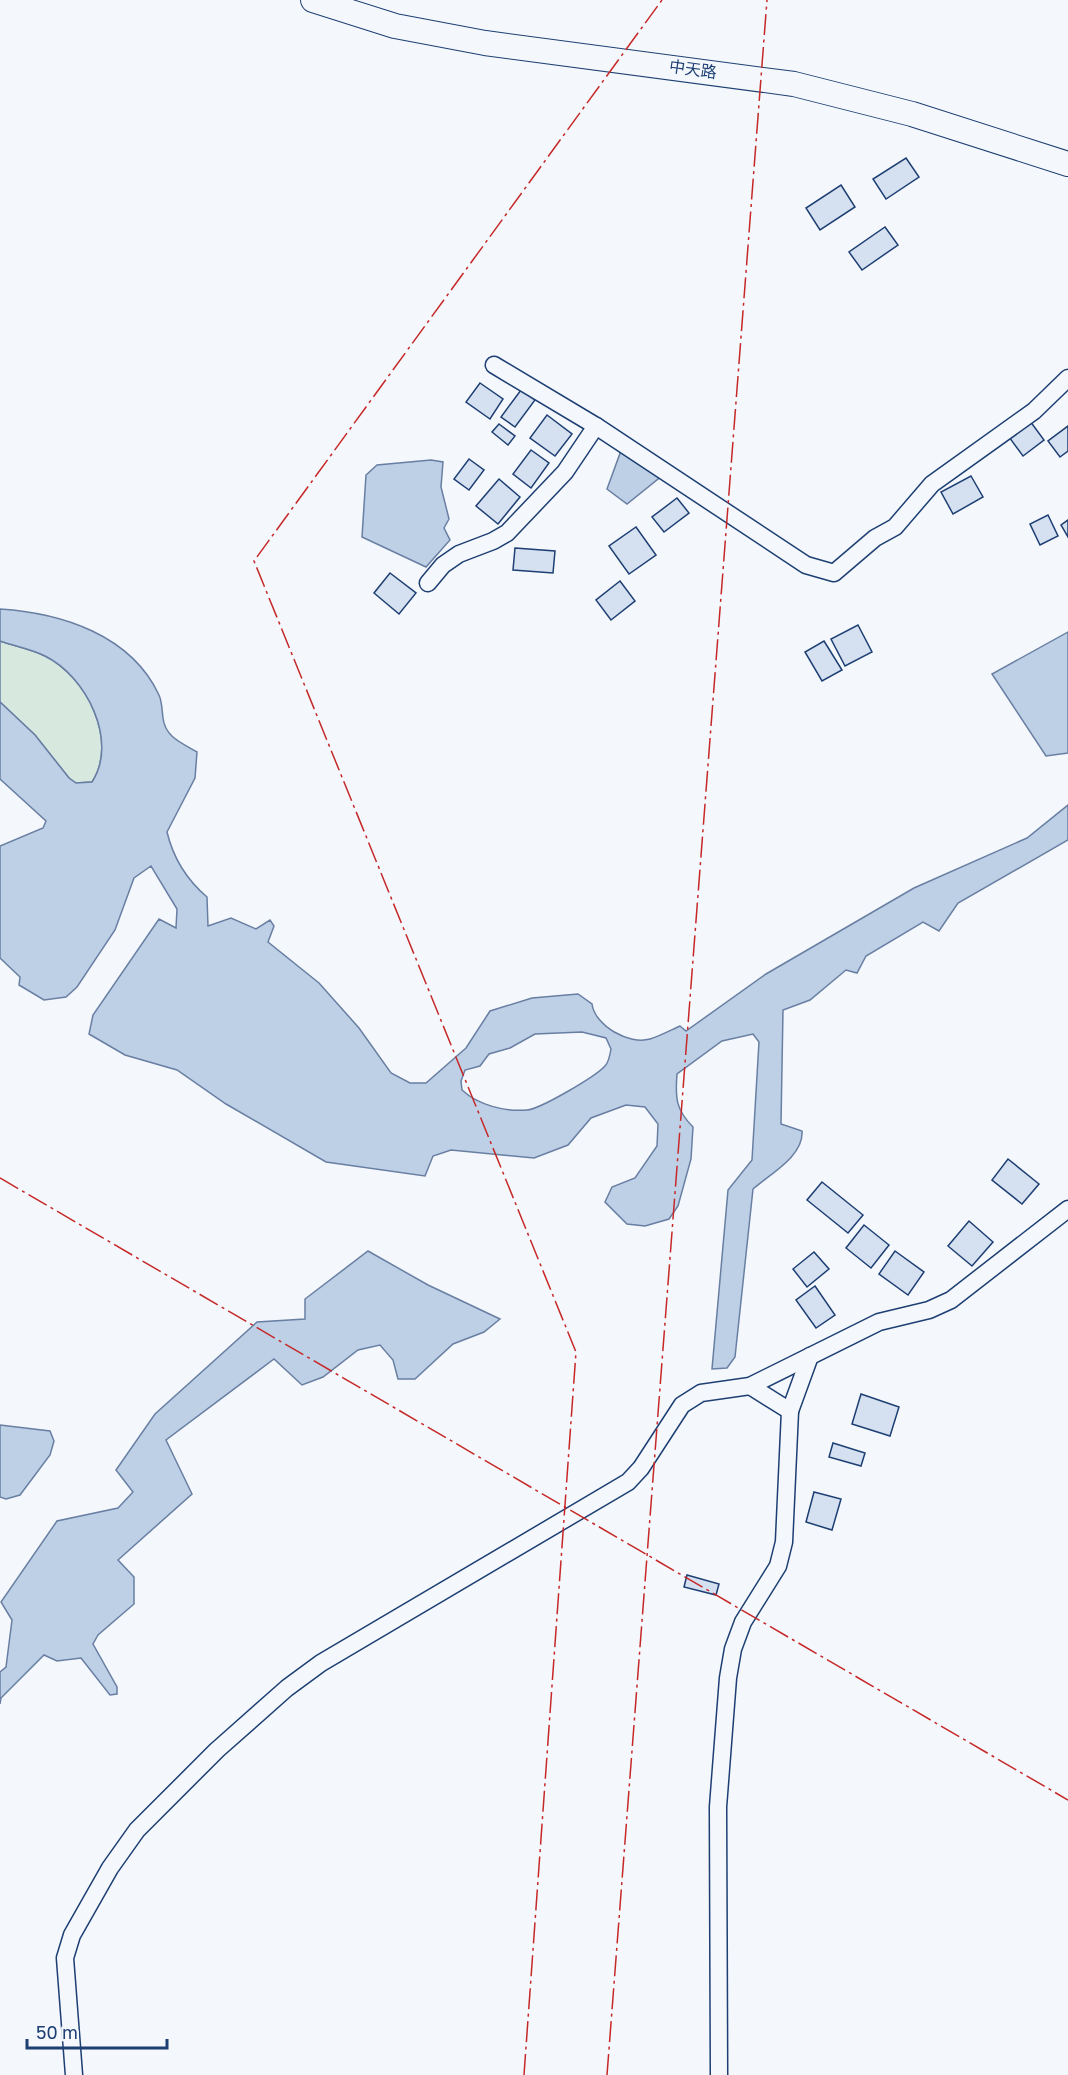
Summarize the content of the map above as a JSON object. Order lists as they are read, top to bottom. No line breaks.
{"streets":{"main road":["中天路"]},"scale_bar":"50 m"}
